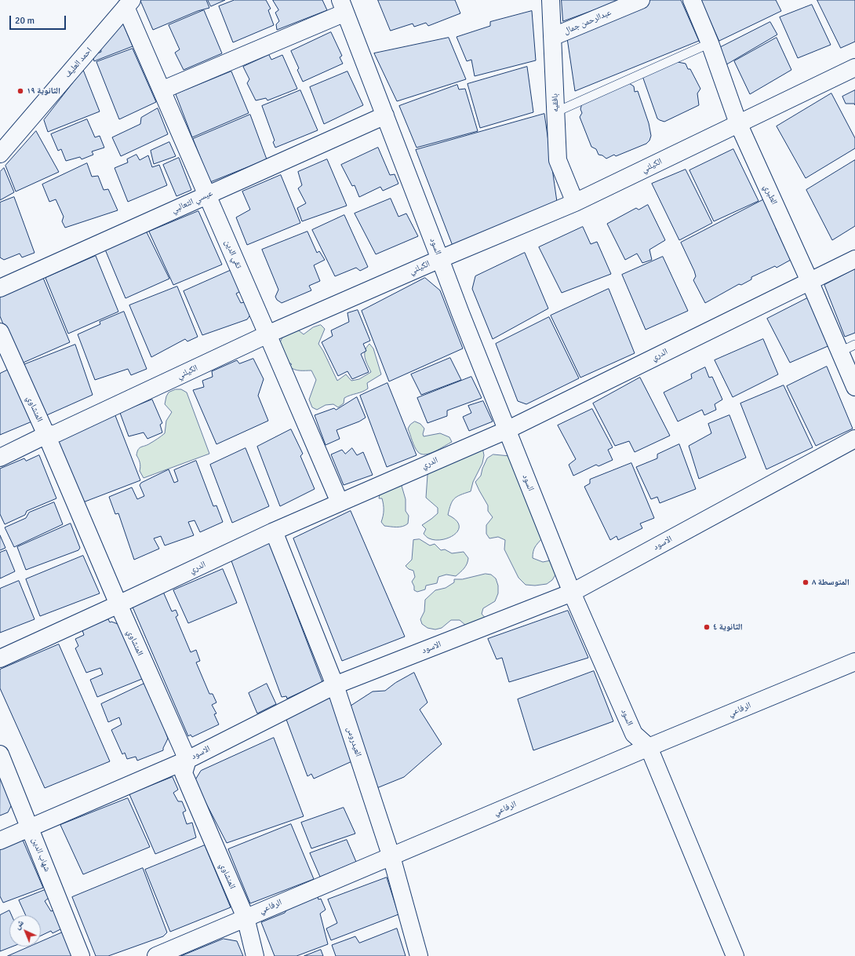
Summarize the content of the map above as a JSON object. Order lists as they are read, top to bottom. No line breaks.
{"streets":{"street":["عبدالرحمن جمال","احمد العليف","بافقيه","الكيلني","الطبري","عيسي الثعالبي","السود","تقي الدين","الدري","المنشاوي","الاسود","الرفاعي","العيدروس","شهاب الدين"]},"crossings":[["عبدالرحمن جمال","بافقيه"],["احمد العليف","تقي الدين"],["بافقيه","الكيلني"],["الكيلني","الطبري"],["الكيلني","السود"],["الكيلني","تقي الدين"],["الكيلني","المنشاوي"],["الطبري","الدري"],["عيسي الثعالبي","السود"],["عيسي الثعالبي","تقي الدين"],["السود","الدري"],["السود","الاسود"],["السود","الرفاعي"],["تقي الدين","الدري"],["الدري","المنشاوي"],["الدري","العيدروس"],["المنشاوي","الاسود"],["المنشاوي","الرفاعي"],["الاسود","العيدروس"],["الاسود","شهاب الدين"],["الرفاعي","العيدروس"]],"places":["الثانوية ١٩","المتوسطة ٨","الثانوية ٤"],"scale_bar":"20 m","north":"top left"}
